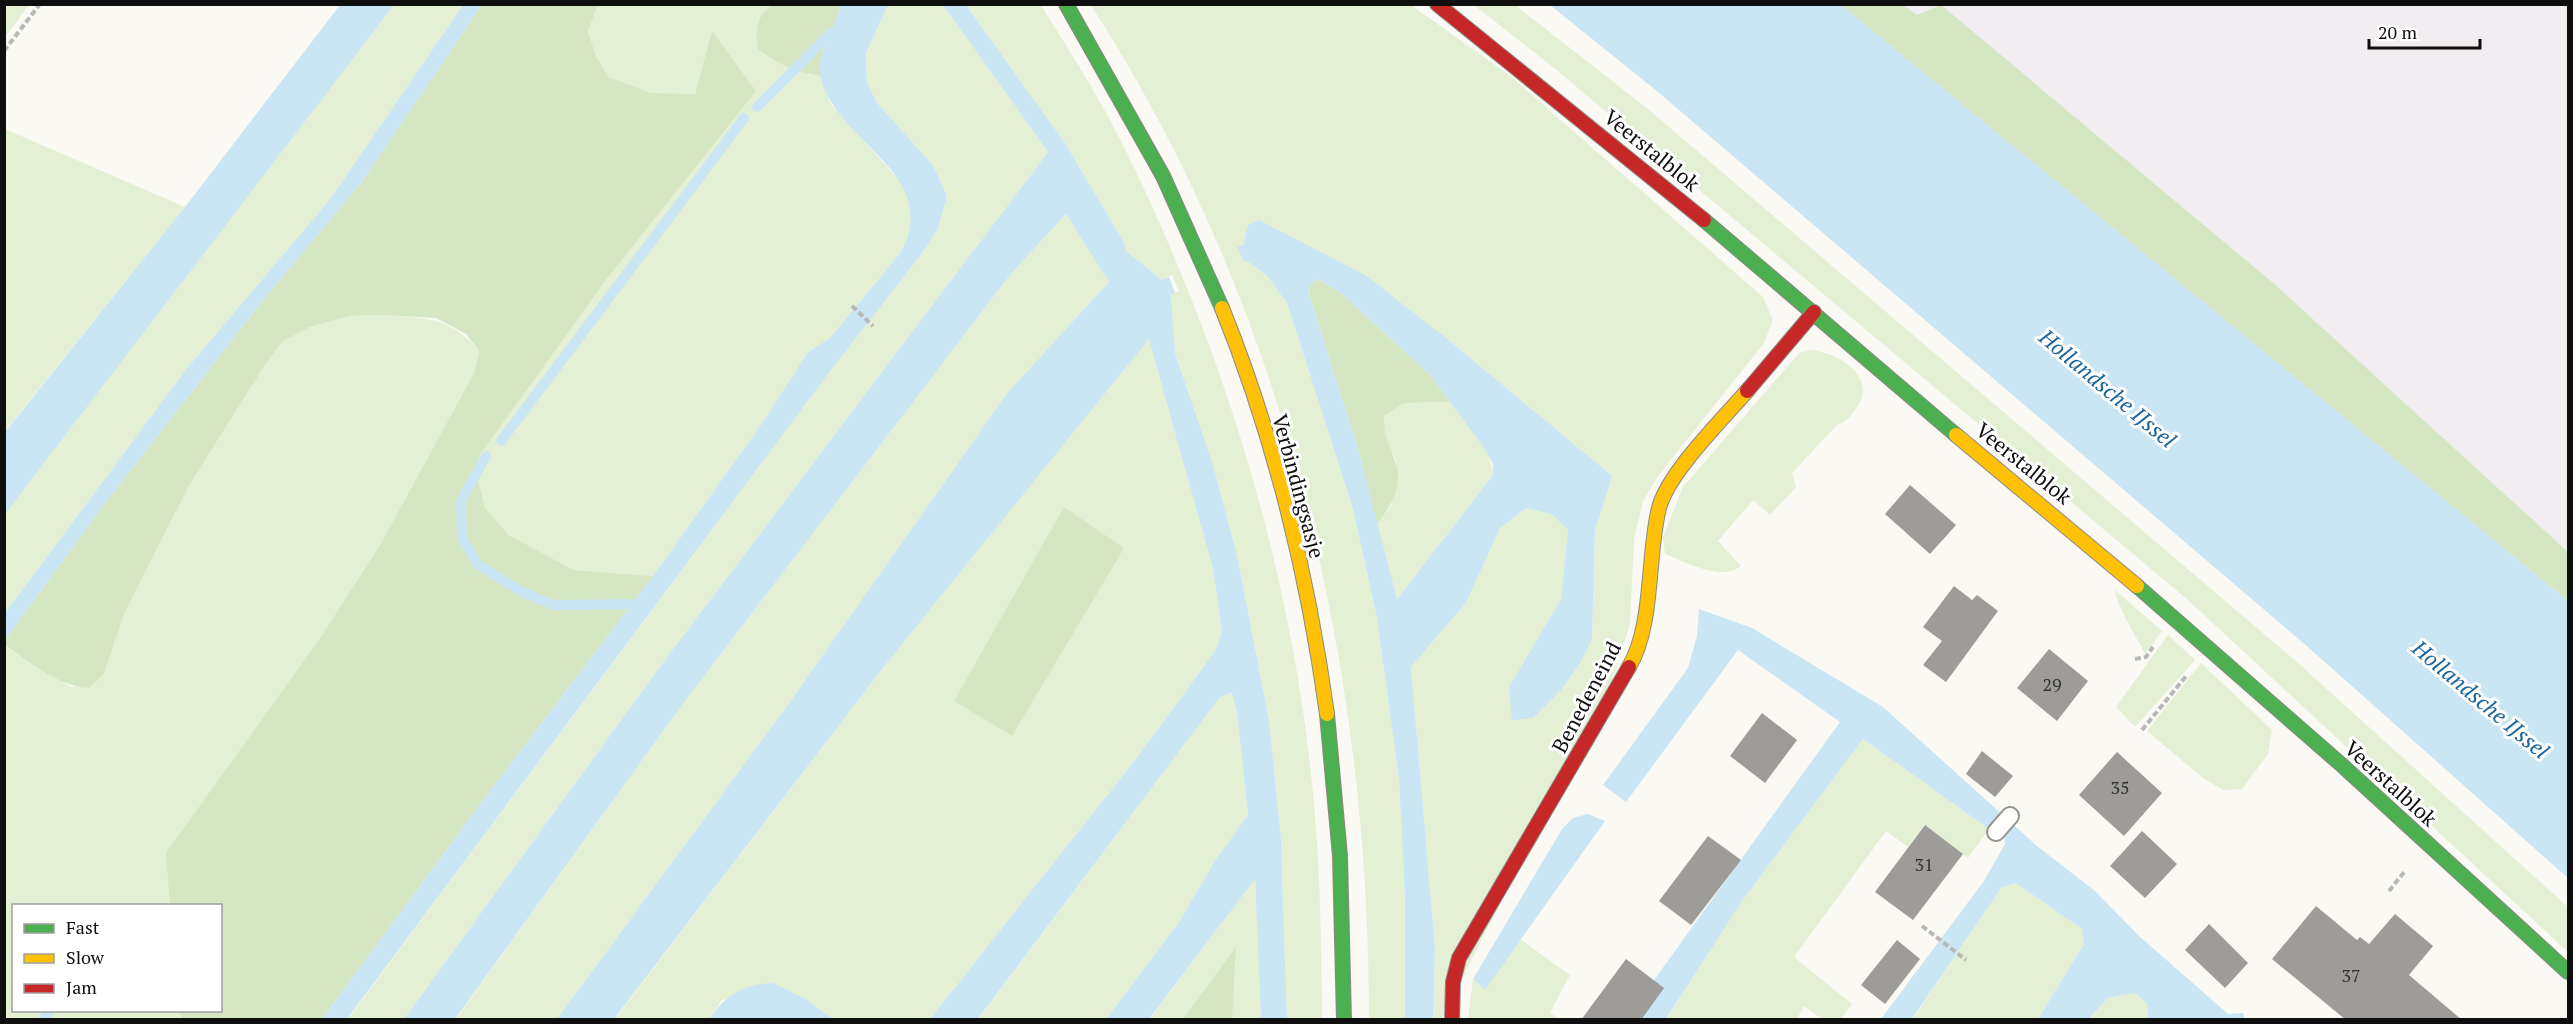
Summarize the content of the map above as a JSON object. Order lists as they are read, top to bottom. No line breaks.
{"streets":{"street":["Veerstalblok","Verbindingsasje","Benedeneind"]},"crossings":[["Veerstalblok","Benedeneind"]],"water":["Hollandsche IJssel"],"house_numbers":["29","35","31","37"],"legend":["Fast","Slow","Jam"],"scale_bar":"20 m"}
